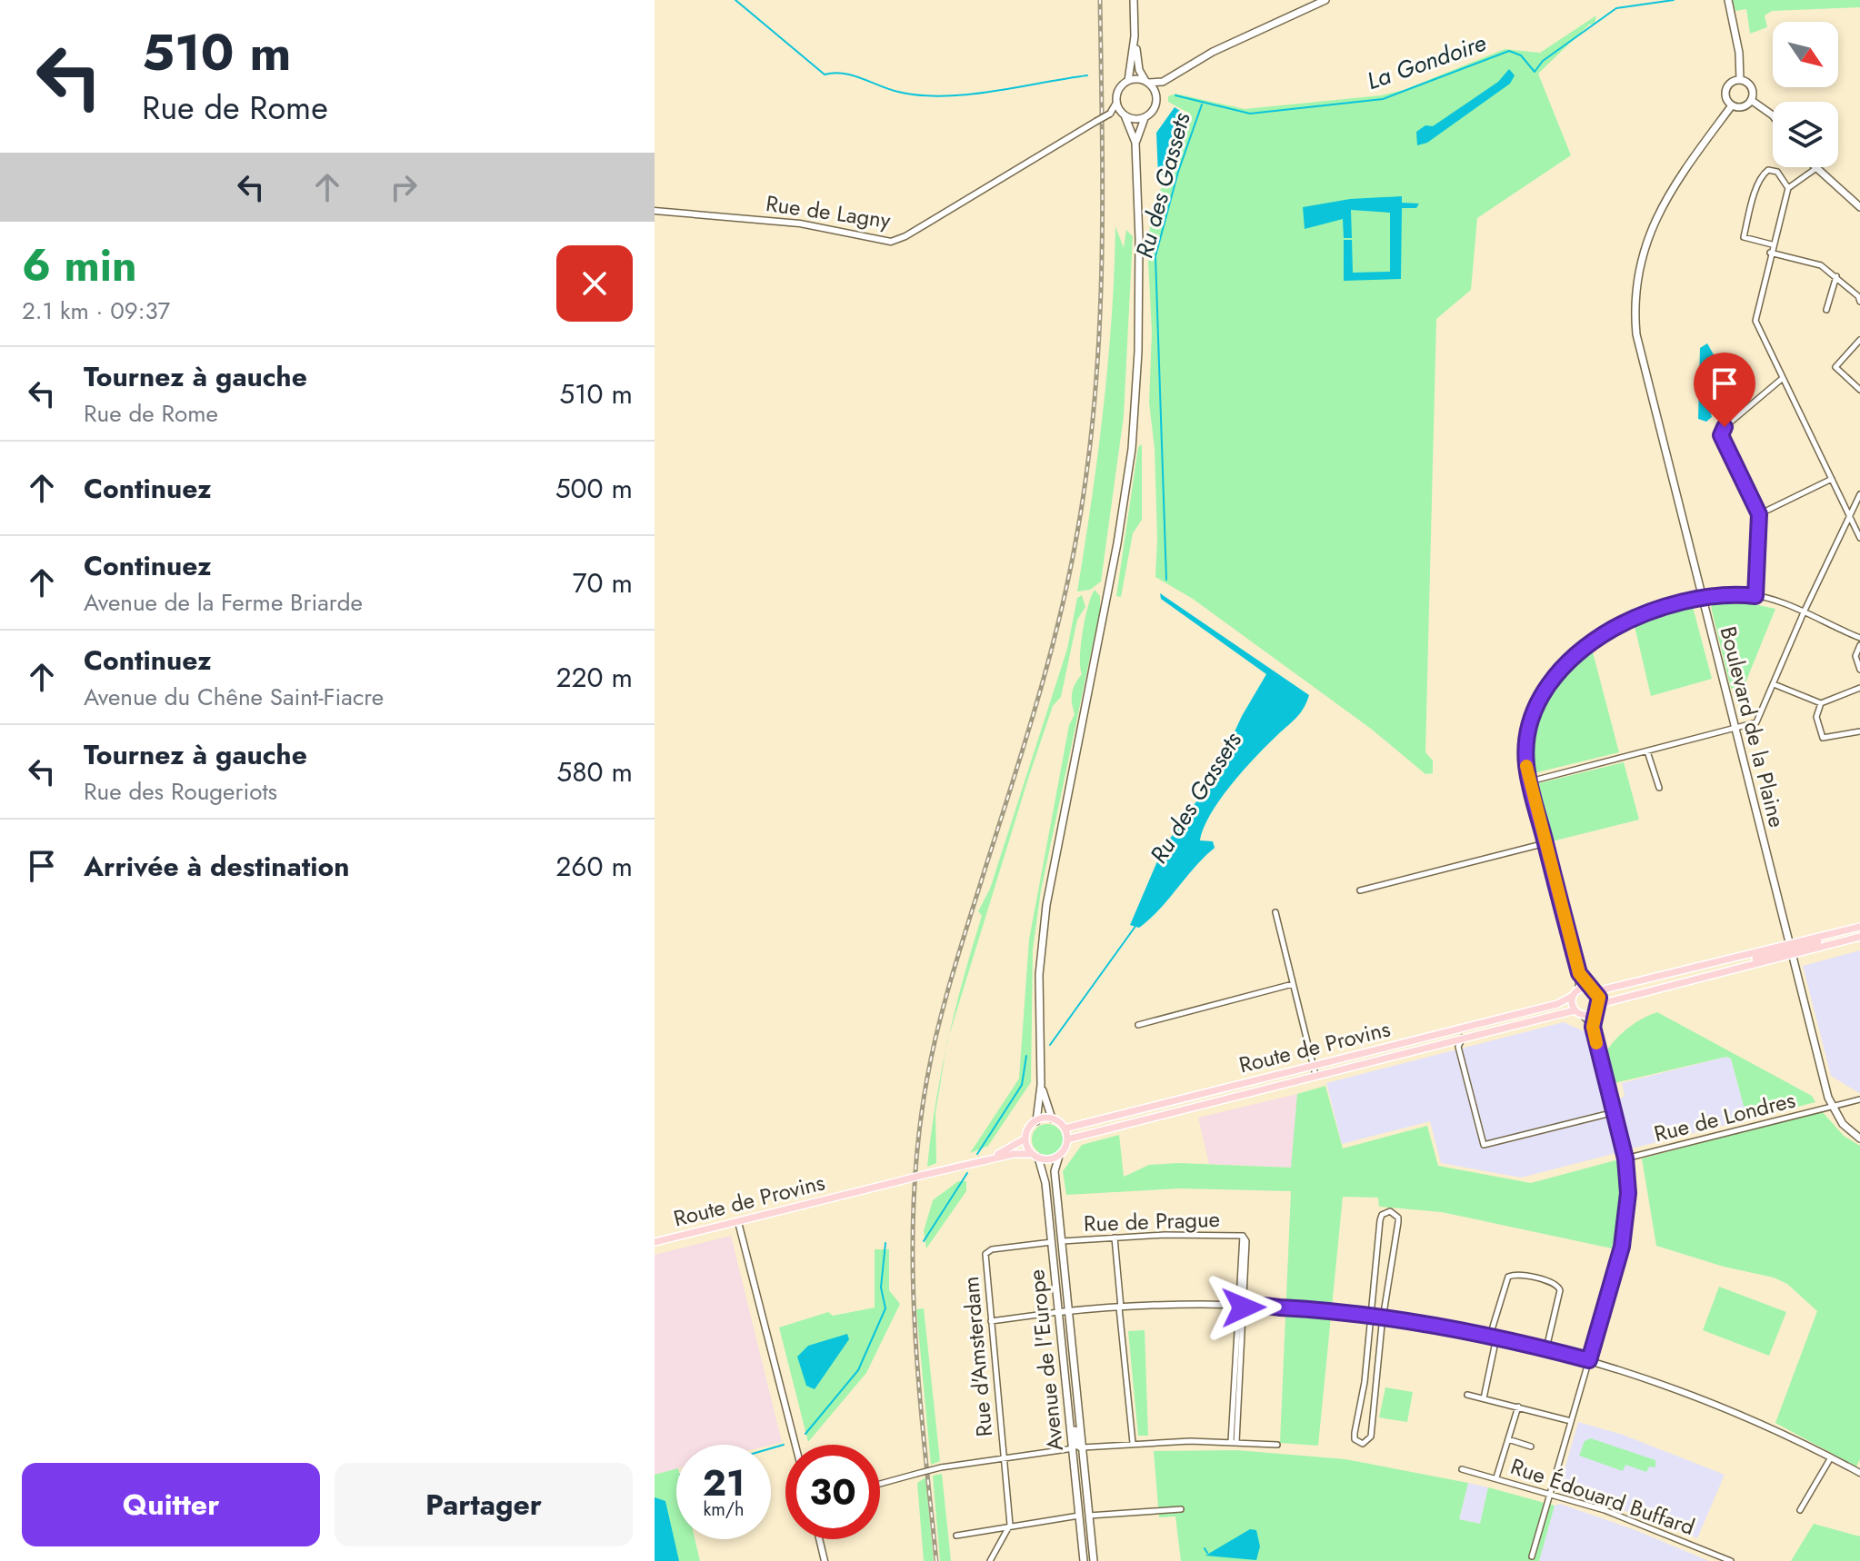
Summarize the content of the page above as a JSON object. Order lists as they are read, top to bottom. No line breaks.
{"streets":{"main road":["Boulevard de la Plaine","Route de Provins","Avenue de l'Europe"],"street":["Rue de Lagny","Rue de Londres","Rue de Prague","Rue d'Amsterdam","Rue Édouard Buffard"]},"crossings":[["Boulevard de la Plaine","Rue de Londres"],["Route de Provins","Avenue de l'Europe"],["Rue de Prague","Avenue de l'Europe"],["Rue d'Amsterdam","Avenue de l'Europe"]],"water":["La Gondoire","Ru des Gassets"],"north":"bottom right","page":{"turn":["510 m","Rue de Rome"],"heading":["6 min","2.1 km · 09:37"],"list":[{"name":"Tournez à gauche","note":"Rue de Rome","value":"510 m"},{"name":"Continuez","value":"500 m"},{"name":"Continuez","note":"Avenue de la Ferme Briarde","value":"70 m"},{"name":"Continuez","note":"Avenue du Chêne Saint-Fiacre","value":"220 m"},{"name":"Tournez à gauche","note":"Rue des Rougeriots","value":"580 m"},{"name":"Arrivée à destination","value":"260 m"}],"speed":"21 km/h","limit":"30","buttons":["Quitter","Partager"]}}
